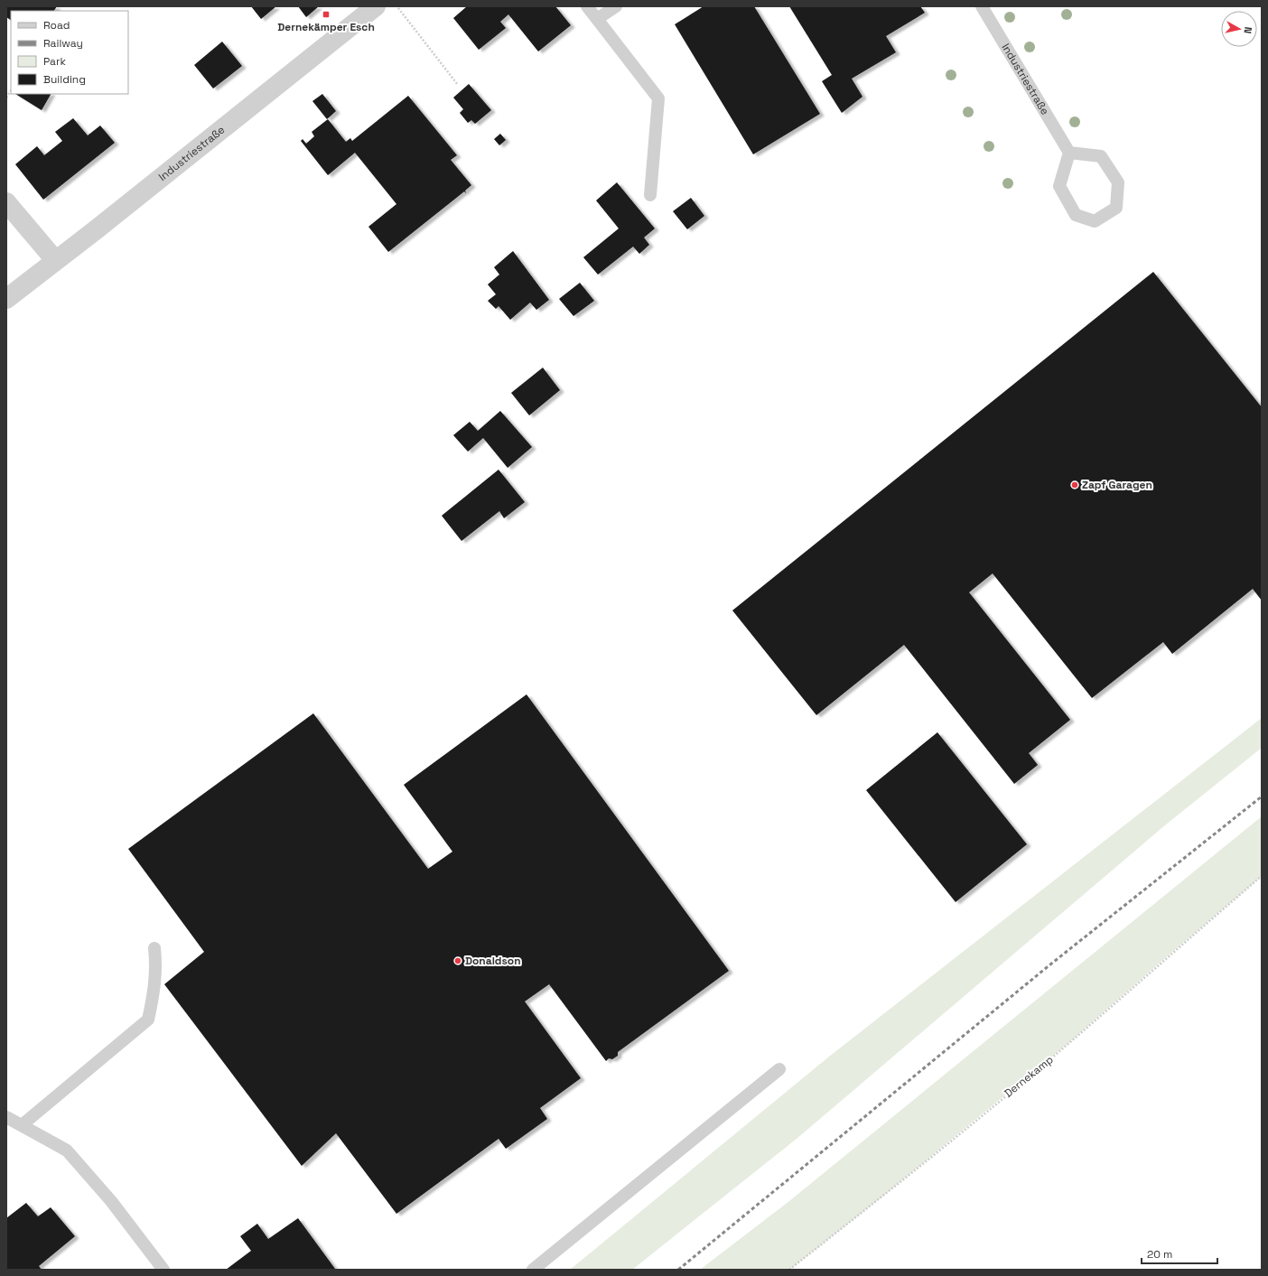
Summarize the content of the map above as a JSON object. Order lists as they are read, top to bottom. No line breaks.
{"streets":{"street":["Industriestraße"],"path":["Dernekamp"]},"places":{"transit":["Dernekämper Esch"],"other":["Zapf Garagen","Donaldson"]},"legend":["Road","Railway","Park","Building"],"scale_bar":"20 m","north":"right"}
